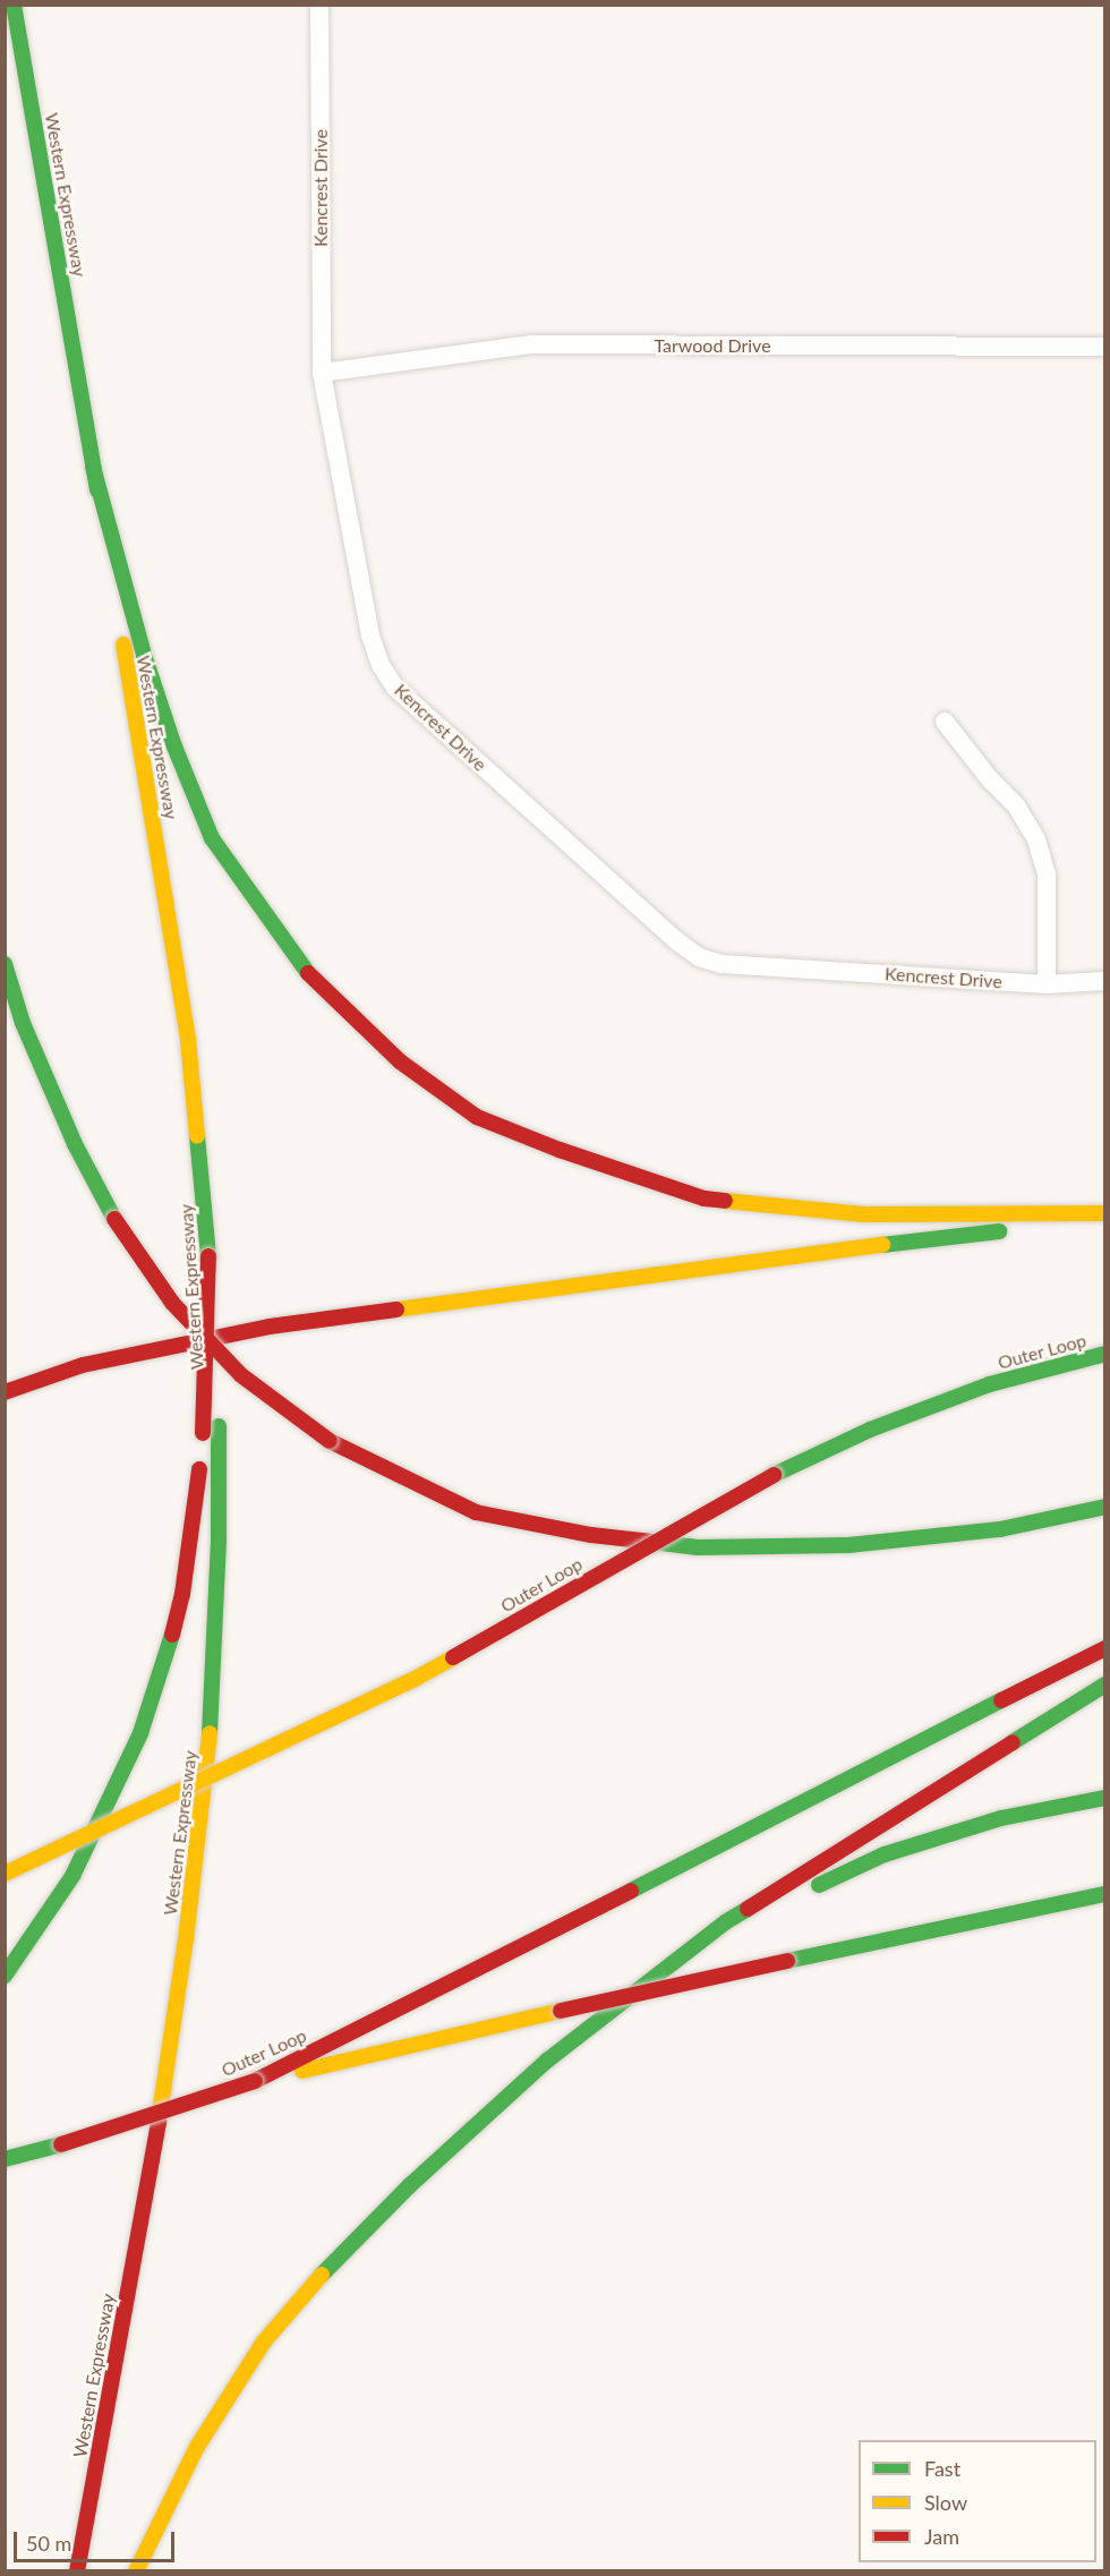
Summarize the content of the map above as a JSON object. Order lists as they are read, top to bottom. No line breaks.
{"streets":{"highway":["Western Expressway","Outer Loop"],"street":["Kencrest Drive","Tarwood Drive"]},"crossings":[["Kencrest Drive","Tarwood Drive"]],"legend":["Fast","Slow","Jam"],"scale_bar":"50 m"}
